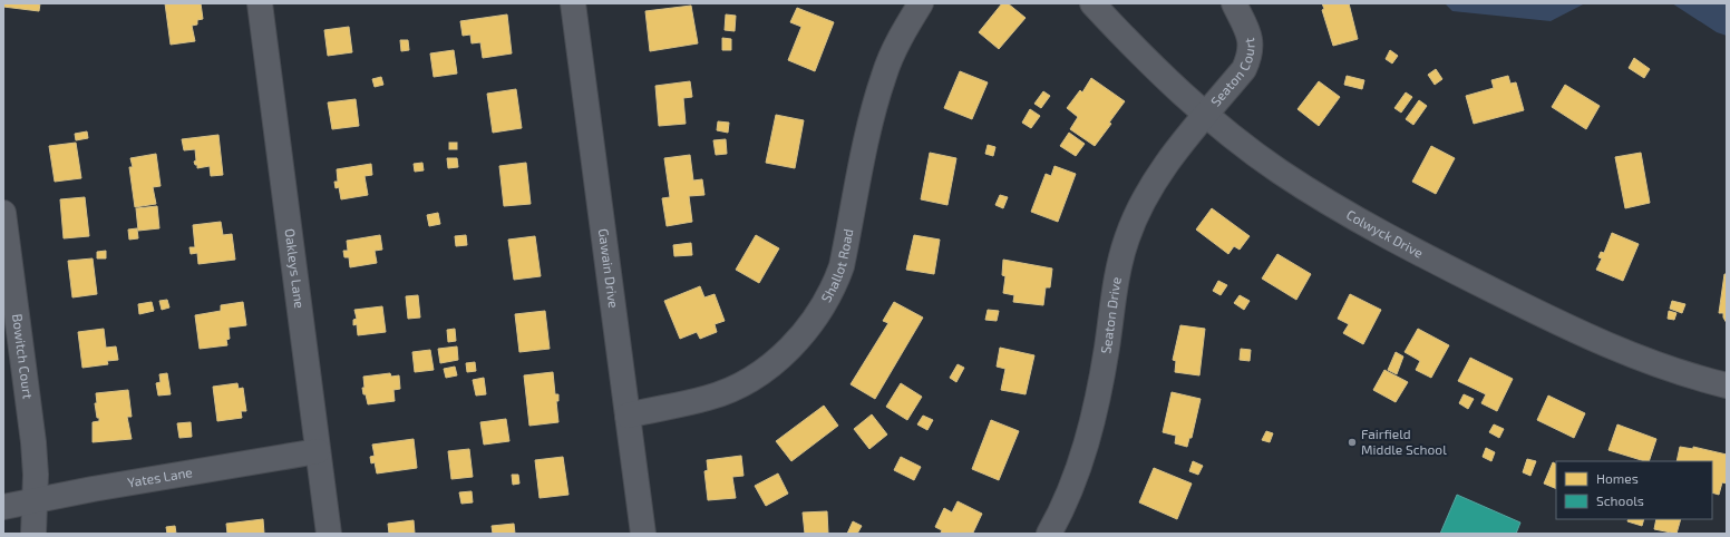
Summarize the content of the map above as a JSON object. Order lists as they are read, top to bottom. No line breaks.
{"streets":{"street":["Seaton Court","Colwyck Drive","Shallot Road","Oakleys Lane","Gawain Drive","Seaton Drive","Bowitch Court","Yates Lane"]},"crossings":[["Seaton Court","Colwyck Drive"],["Seaton Court","Seaton Drive"],["Colwyck Drive","Seaton Drive"],["Shallot Road","Gawain Drive"],["Oakleys Lane","Yates Lane"],["Bowitch Court","Yates Lane"]],"places":["Fairfield Middle School"],"legend":["Homes","Schools"]}
